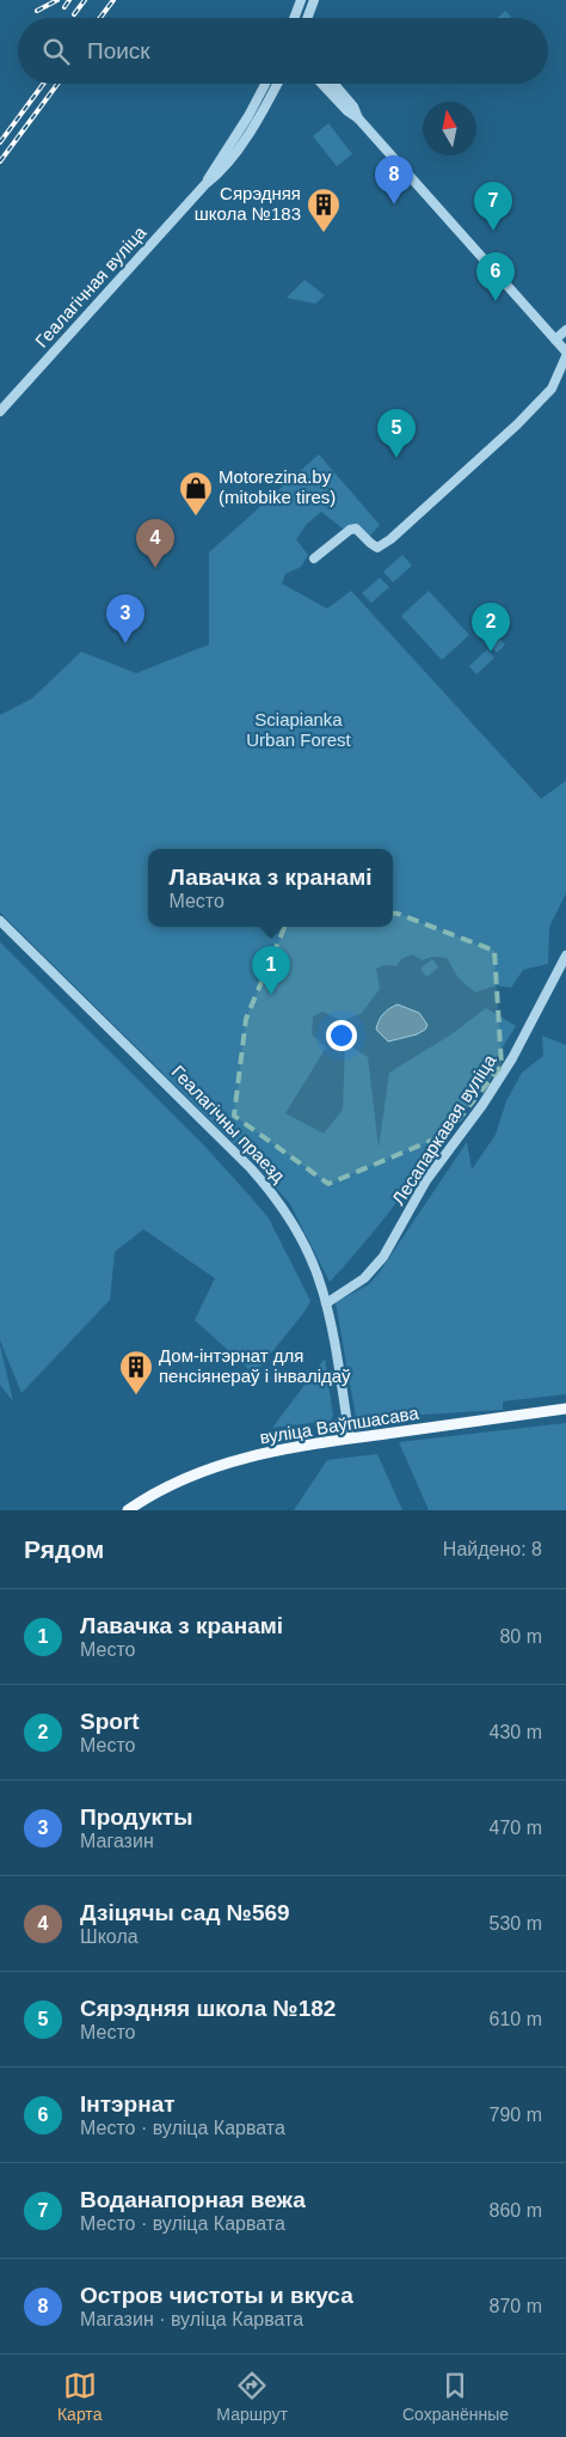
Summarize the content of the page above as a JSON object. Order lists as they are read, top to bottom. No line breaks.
{"streets":{"main road":["вуліца Ваўпшасава"],"street":["Геалагічная вуліца","Геалагічны праезд","Лесапаркавая вуліца"]},"crossings":[["Геалагічны праезд","Лесапаркавая вуліца"],["Геалагічны праезд","вуліца Ваўпшасава"]],"parks":["Sciapianka Urban Forest"],"places":{"building":["Сярэдняя школа №183","Дом-інтэрнат для пенсіянераў і інвалідаў"],"shop":["Motorezina.by (mitobike tires)"]},"north":"top","page":{"search":"Поиск","pins":["8","7","6","5","4","3","2","1"],"popup":["Лавачка з кранамі","Место"],"heading":["Рядом","Найдено: 8"],"list":[{"mark":"1","name":"Лавачка з кранамі","note":"Место","value":"80 m"},{"mark":"2","name":"Sport","note":"Место","value":"430 m"},{"mark":"3","name":"Продукты","note":"Магазин","value":"470 m"},{"mark":"4","name":"Дзіцячы сад №569","note":"Школа","value":"530 m"},{"mark":"5","name":"Сярэдняя школа №182","note":"Место","value":"610 m"},{"mark":"6","name":"Інтэрнат","note":"Место · вуліца Карвата","value":"790 m"},{"mark":"7","name":"Воданапорная вежа","note":"Место · вуліца Карвата","value":"860 m"},{"mark":"8","name":"Остров чистоты и вкуса","note":"Магазин · вуліца Карвата","value":"870 m"}],"nav":["Карта","Маршрут","Сохранённые"]}}
